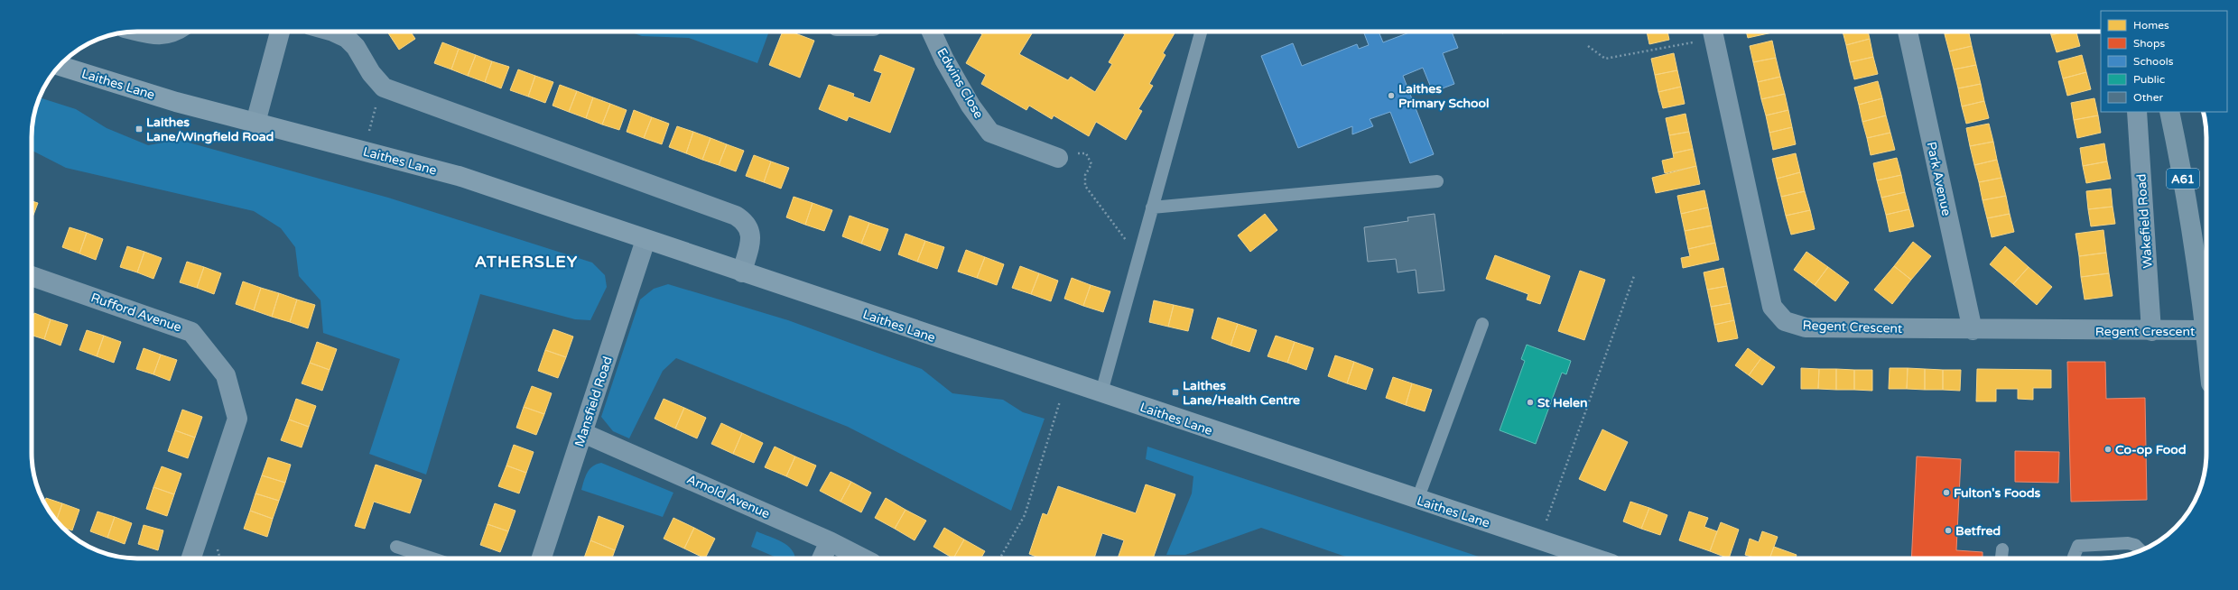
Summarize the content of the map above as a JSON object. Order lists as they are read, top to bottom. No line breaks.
{"streets":{"main road":["Laithes Lane","A61"],"street":["Edwins Close","Park Avenue","Wakefield Road","Rufford Avenue","Regent Crescent","Mansfield Road","Arnold Avenue"]},"crossings":[["Laithes Lane","Mansfield Road"],["Park Avenue","Regent Crescent"],["A61","Regent Crescent"],["Wakefield Road","Regent Crescent"],["Mansfield Road","Arnold Avenue"]],"districts":["ATHERSLEY"],"places":{"other":["Laithes Primary School","St Helen","Co-op Food","Fulton's Foods","Betfred"],"transit":["Laithes Lane/Wingfield Road","Laithes Lane/Health Centre"]},"legend":["Homes","Shops","Schools","Public","Other"]}
